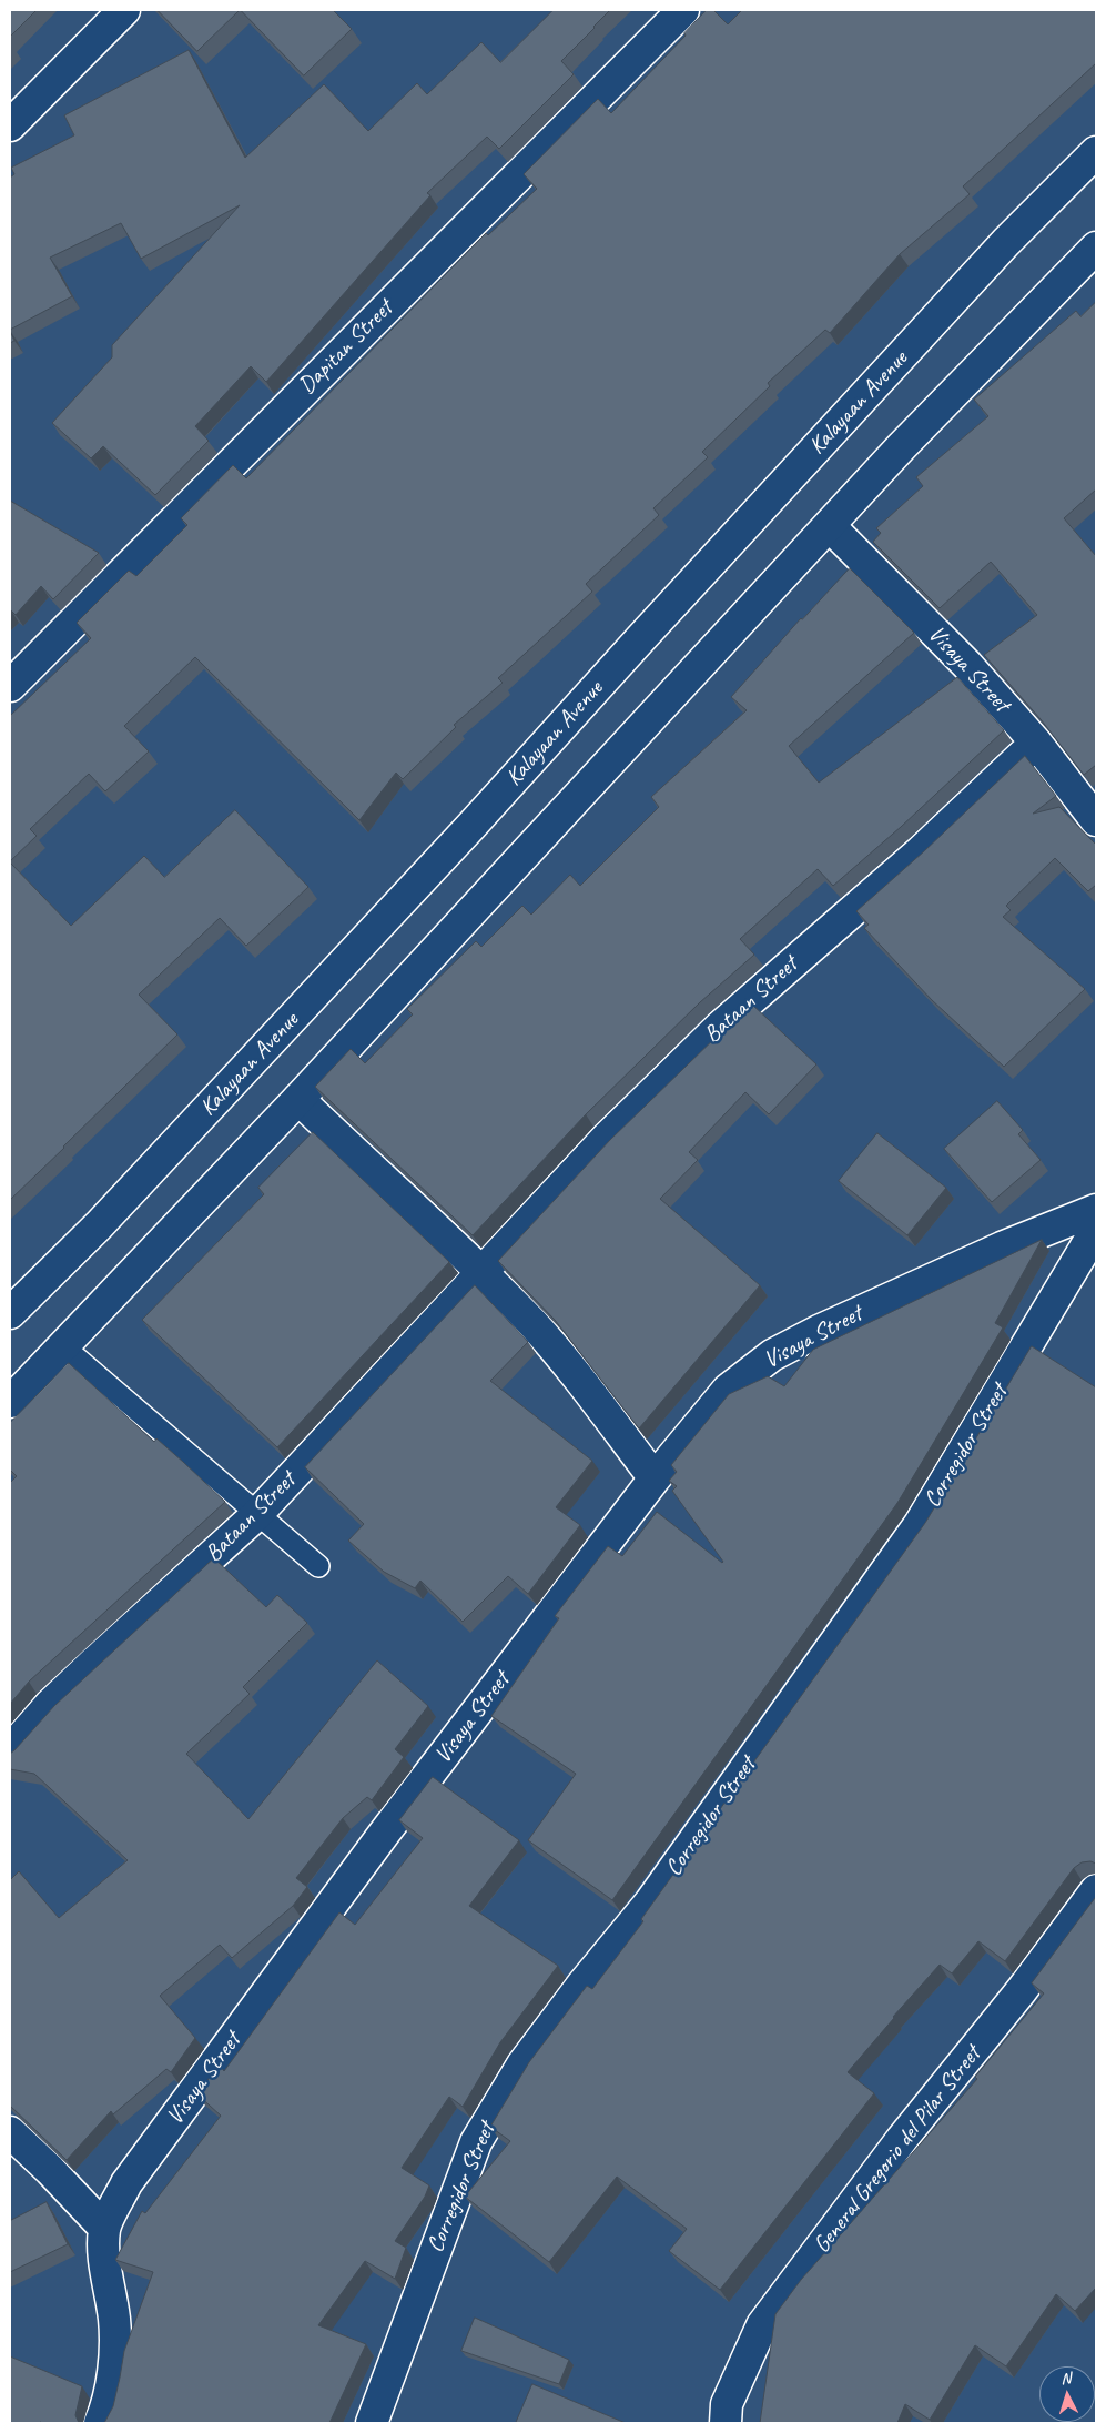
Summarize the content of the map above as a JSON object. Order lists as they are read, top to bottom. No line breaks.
{"streets":{"street":["Dapitan Street","Kalayaan Avenue","Visaya Street","Bataan Street","Corregidor Street","General Gregorio del Pilar Street"]},"crossings":[["Visaya Street","Bataan Street"]],"north":"top"}
